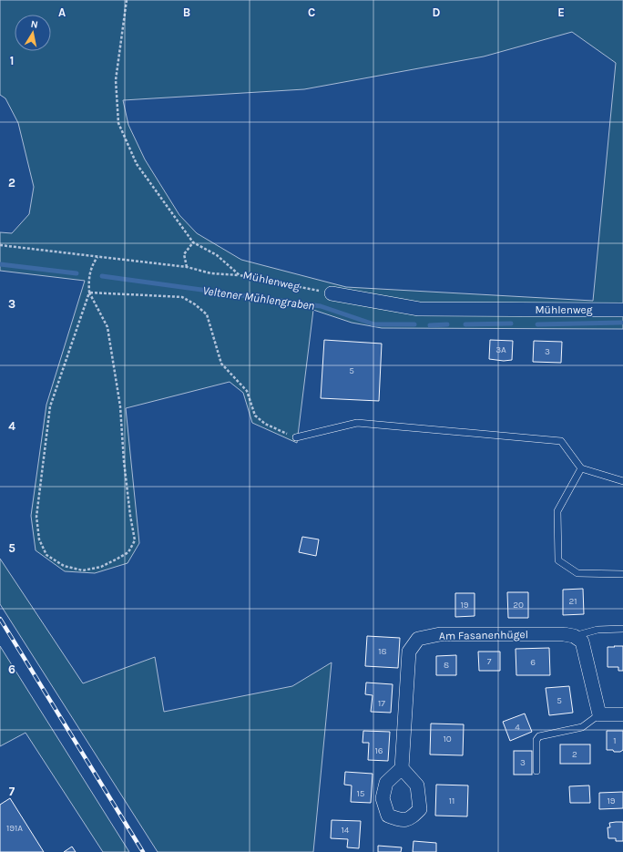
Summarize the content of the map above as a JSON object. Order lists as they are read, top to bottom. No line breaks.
{"streets":{"street":["Mühlenweg","Am Fasanenhügel"]},"water":["Veltener Mühlengraben"],"house_numbers":["3A","3","5","21","19","20","18","7","6","8","5","17","4","10","1","16","2","3","15","11","19","191A","14"],"north":"top","grid":{"columns":["A","B","C","D","E"],"rows":["1","2","3","4","5","6","7"]}}
